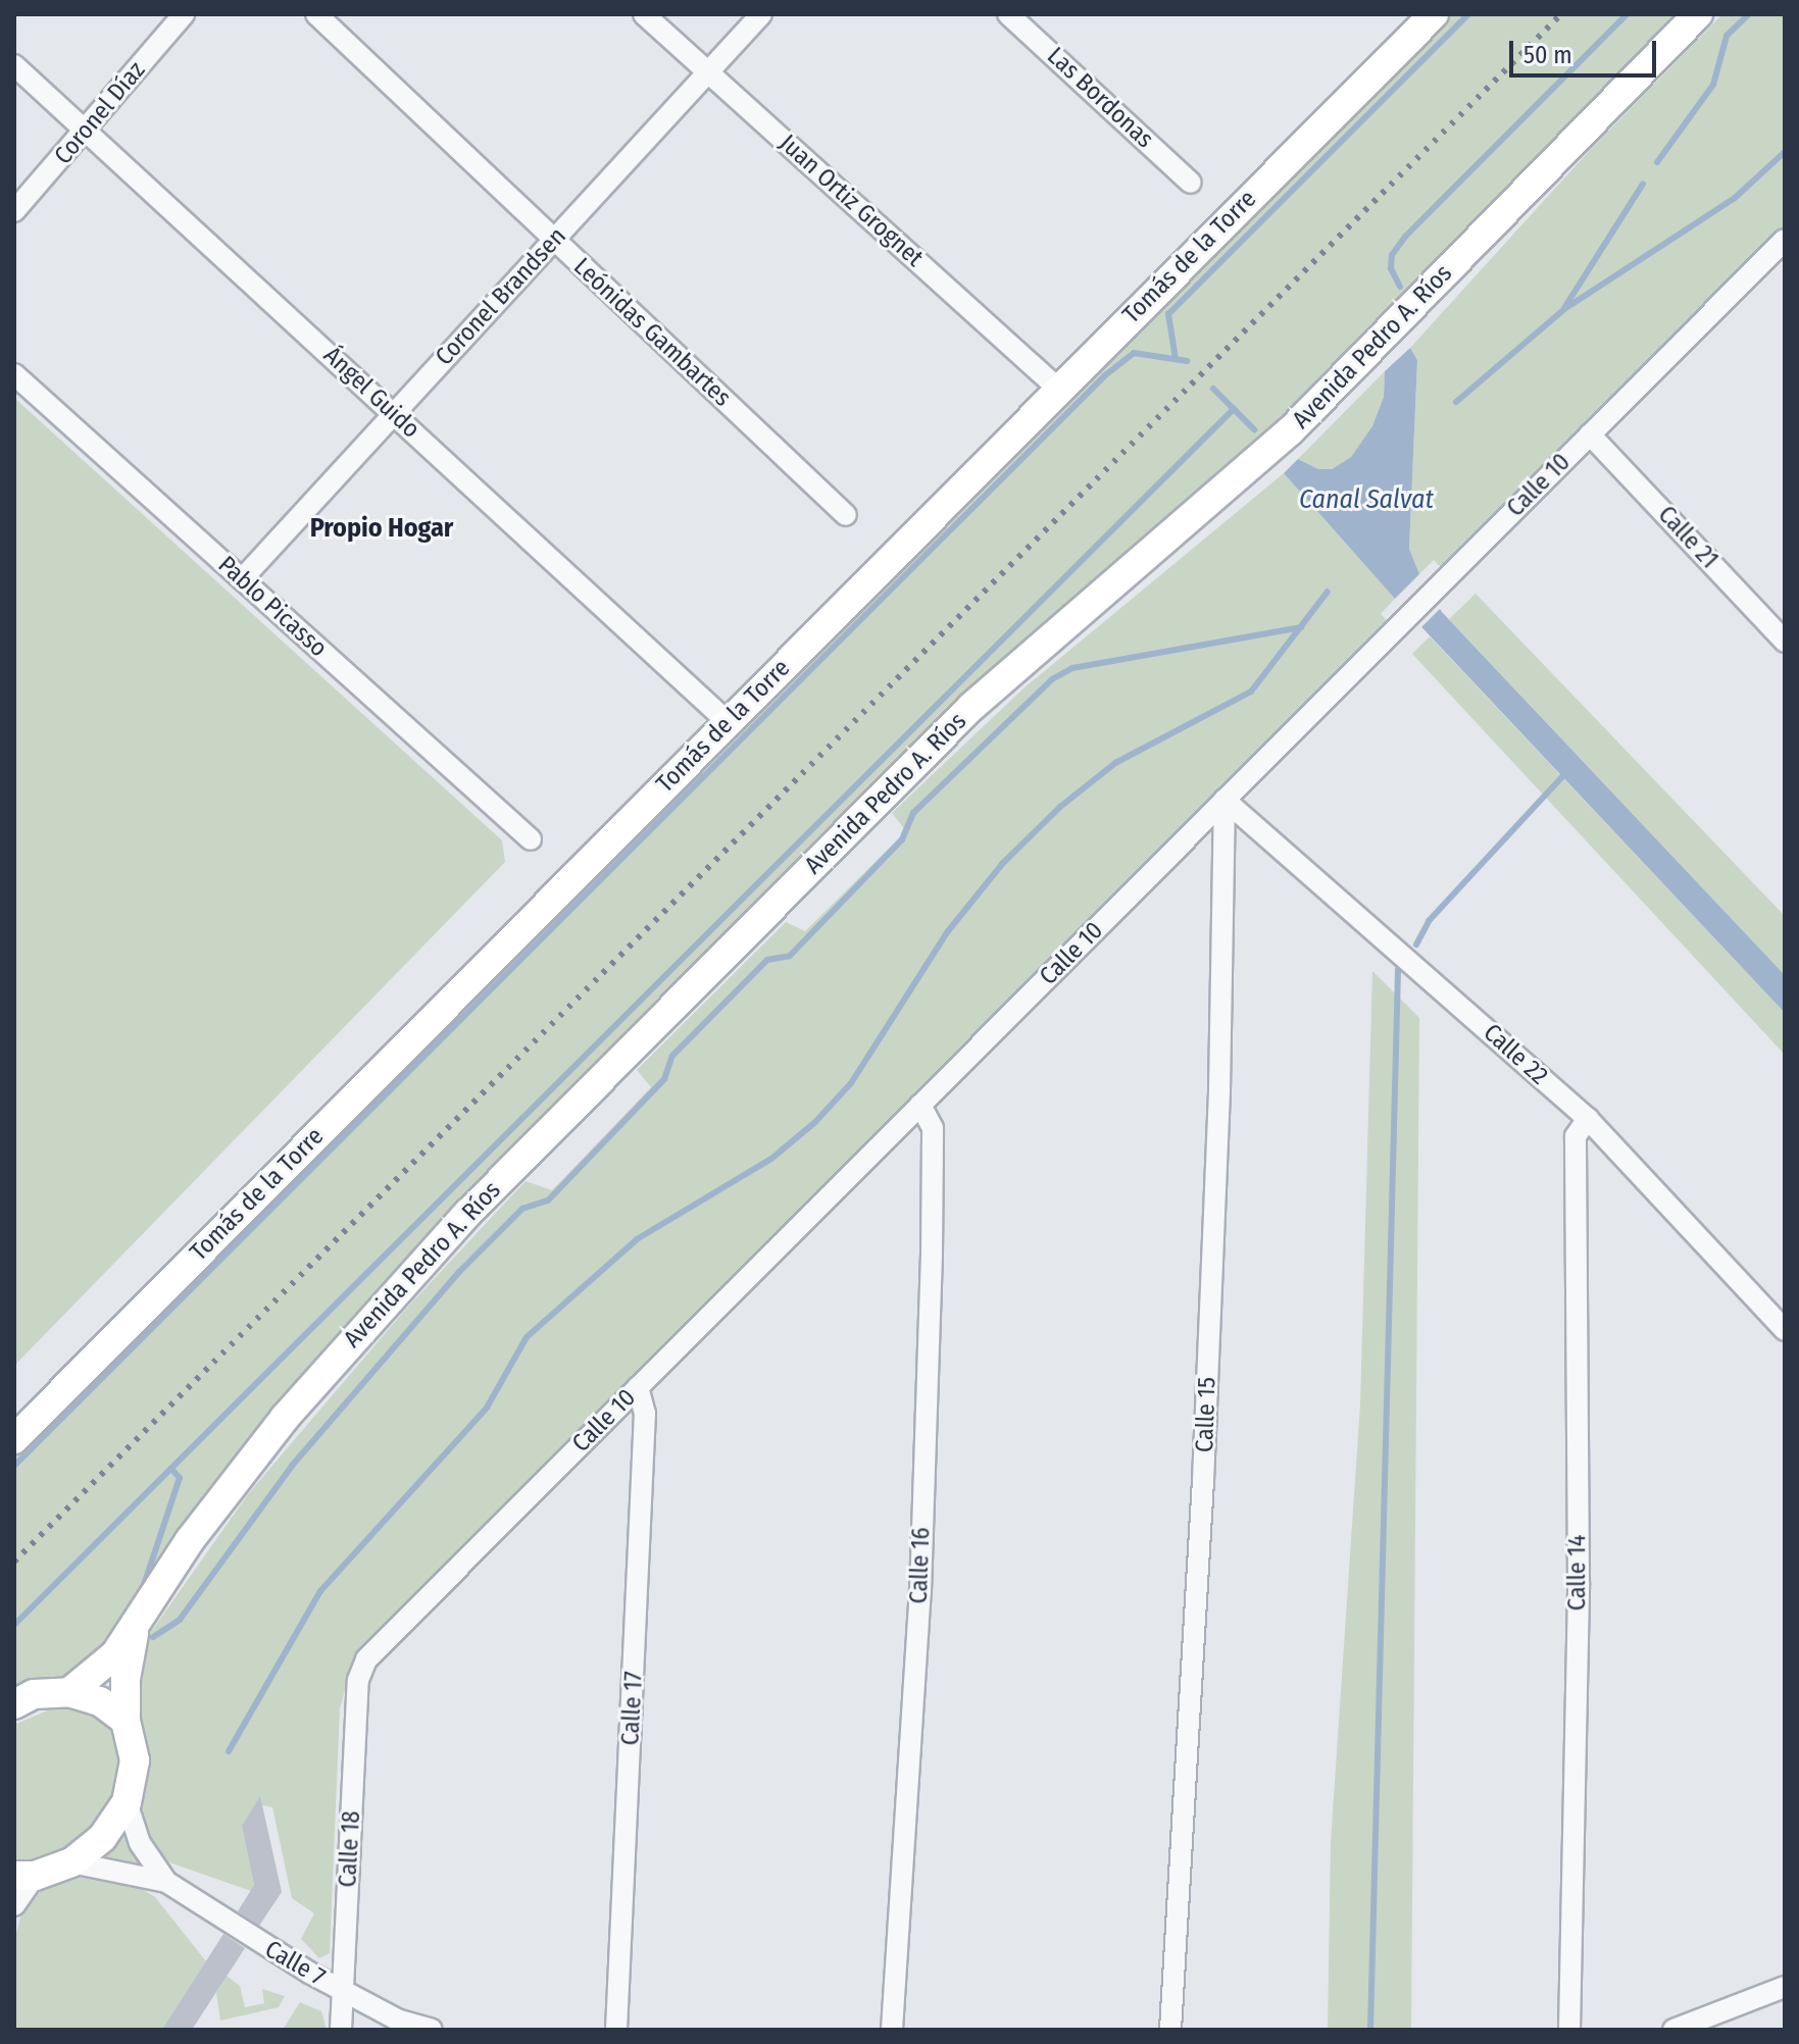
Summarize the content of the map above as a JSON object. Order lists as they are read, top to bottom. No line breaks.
{"streets":{"main road":["Tomás de la Torre","Avenida Pedro A. Ríos"],"street":["Las Bordonas","Coronel Díaz","Juan Ortiz Grognet","Coronel Brandsen","Leónidas Gambartes","Ángel Guido","Calle 10","Calle 21","Pablo Picasso","Calle 22","Calle 15","Calle 16","Calle 14","Calle 17","Calle 18","Calle 7"]},"crossings":[["Coronel Díaz","Ángel Guido"],["Juan Ortiz Grognet","Tomás de la Torre"],["Juan Ortiz Grognet","Coronel Brandsen"],["Tomás de la Torre","Ángel Guido"],["Coronel Brandsen","Leónidas Gambartes"],["Coronel Brandsen","Ángel Guido"],["Coronel Brandsen","Pablo Picasso"],["Avenida Pedro A. Ríos","Calle 7"],["Calle 10","Calle 21"],["Calle 10","Calle 22"],["Calle 10","Calle 15"],["Calle 10","Calle 16"],["Calle 10","Calle 17"],["Calle 10","Calle 18"],["Calle 22","Calle 15"],["Calle 22","Calle 14"],["Calle 18","Calle 7"]],"districts":["Propio Hogar"],"water":["Canal Salvat"],"scale_bar":"50 m"}
